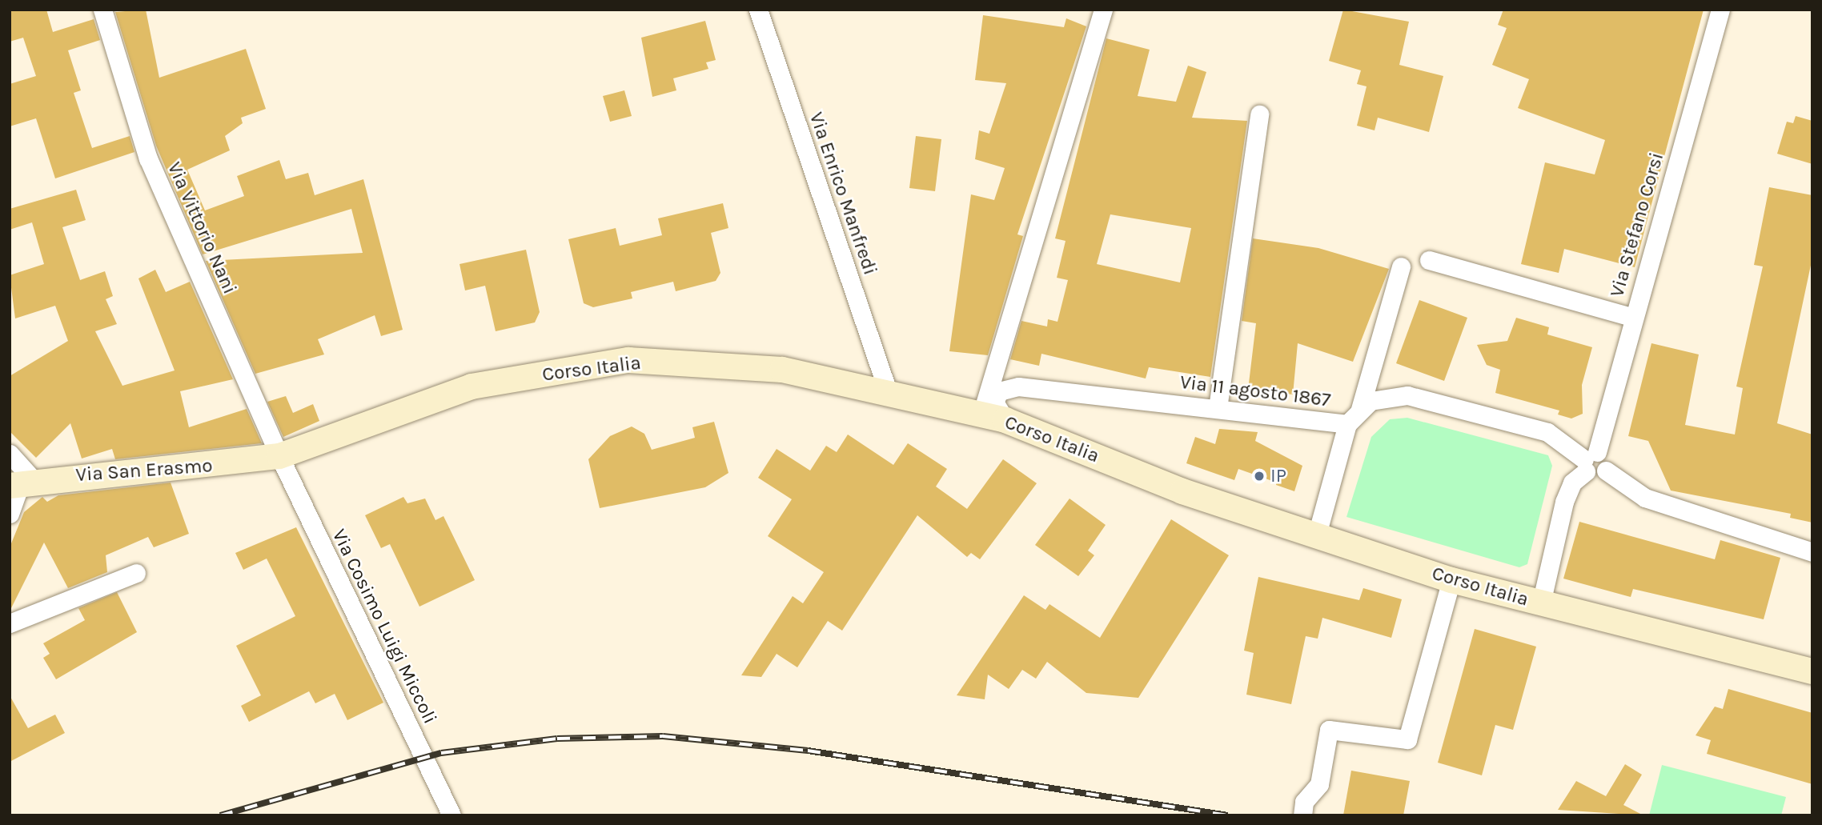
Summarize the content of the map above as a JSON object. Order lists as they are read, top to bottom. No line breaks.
{"streets":{"main road":["Corso Italia","Via San Erasmo"],"street":["Via Enrico Manfredi","Via Stefano Corsi","Via Vittorio Nani","Via 11 agosto 1867","Via Cosimo Luigi Miccoli"]},"crossings":[["Via Enrico Manfredi","Corso Italia"],["Via Stefano Corsi","Corso Italia"],["Via Stefano Corsi","Via 11 agosto 1867"],["Via Vittorio Nani","Corso Italia"],["Via Vittorio Nani","Via San Erasmo"],["Via Vittorio Nani","Via Cosimo Luigi Miccoli"],["Corso Italia","Via 11 agosto 1867"],["Corso Italia","Via San Erasmo"],["Corso Italia","Via Cosimo Luigi Miccoli"],["Via San Erasmo","Via Cosimo Luigi Miccoli"]],"places":["IP"]}
